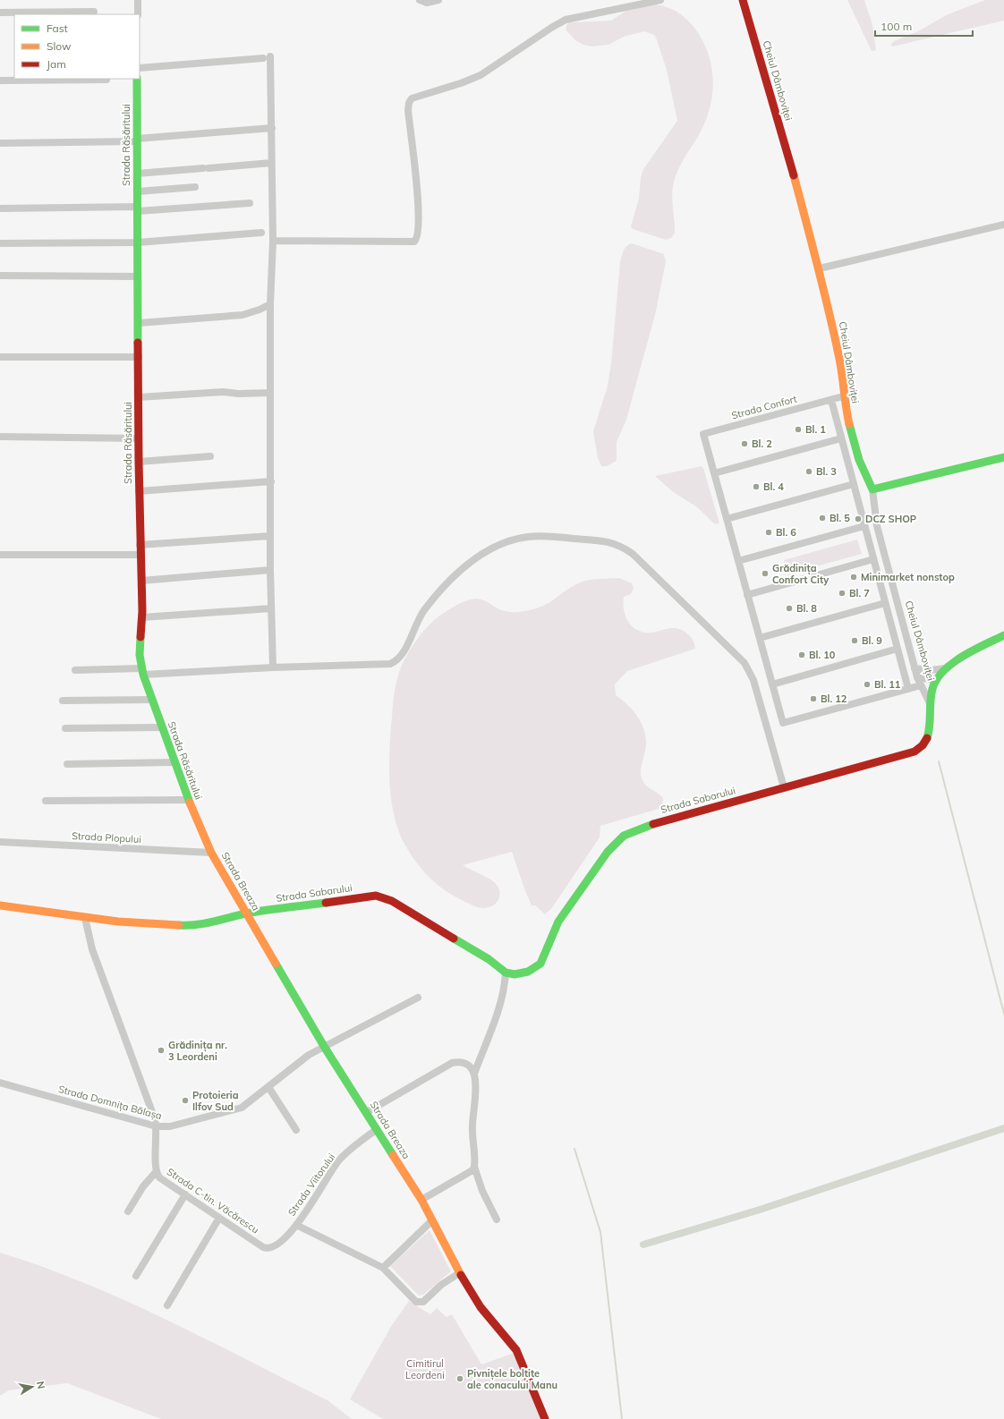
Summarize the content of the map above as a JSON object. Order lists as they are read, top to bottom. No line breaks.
{"streets":{"street":["Cheiul Dâmboviței","Strada Răsăritului","Strada Confort","Strada Sabarului","Strada Plopului","Strada Breaza","Strada Domnița Bălașa","Strada Viitorului","Strada C-tin. Văcărescu"]},"crossings":[["Cheiul Dâmboviței","Strada Sabarului"],["Strada Răsăritului","Strada Plopului"],["Strada Răsăritului","Strada Breaza"],["Strada Sabarului","Strada Breaza"],["Strada Sabarului","Strada C-tin. Văcărescu"],["Strada Plopului","Strada Breaza"],["Strada Breaza","Strada Domnița Bălașa"],["Strada Breaza","Strada Viitorului"],["Strada Domnița Bălașa","Strada C-tin. Văcărescu"],["Strada Viitorului","Strada C-tin. Văcărescu"]],"parks":["Cimitirul Leordeni"],"places":["Bl. 1","Bl. 2","Bl. 3","Bl. 4","Bl. 5","DCZ SHOP","Bl. 6","Grădinița Confort City","Minimarket nonstop","Bl. 7","Bl. 8","Bl. 9","Bl. 10","Bl. 11","Bl. 12","Grădinița nr. 3 Leordeni","Protoieria Ilfov Sud","Pivnițele boltite ale conacului Manu"],"legend":["Fast","Slow","Jam"],"scale_bar":"100 m","north":"right"}
